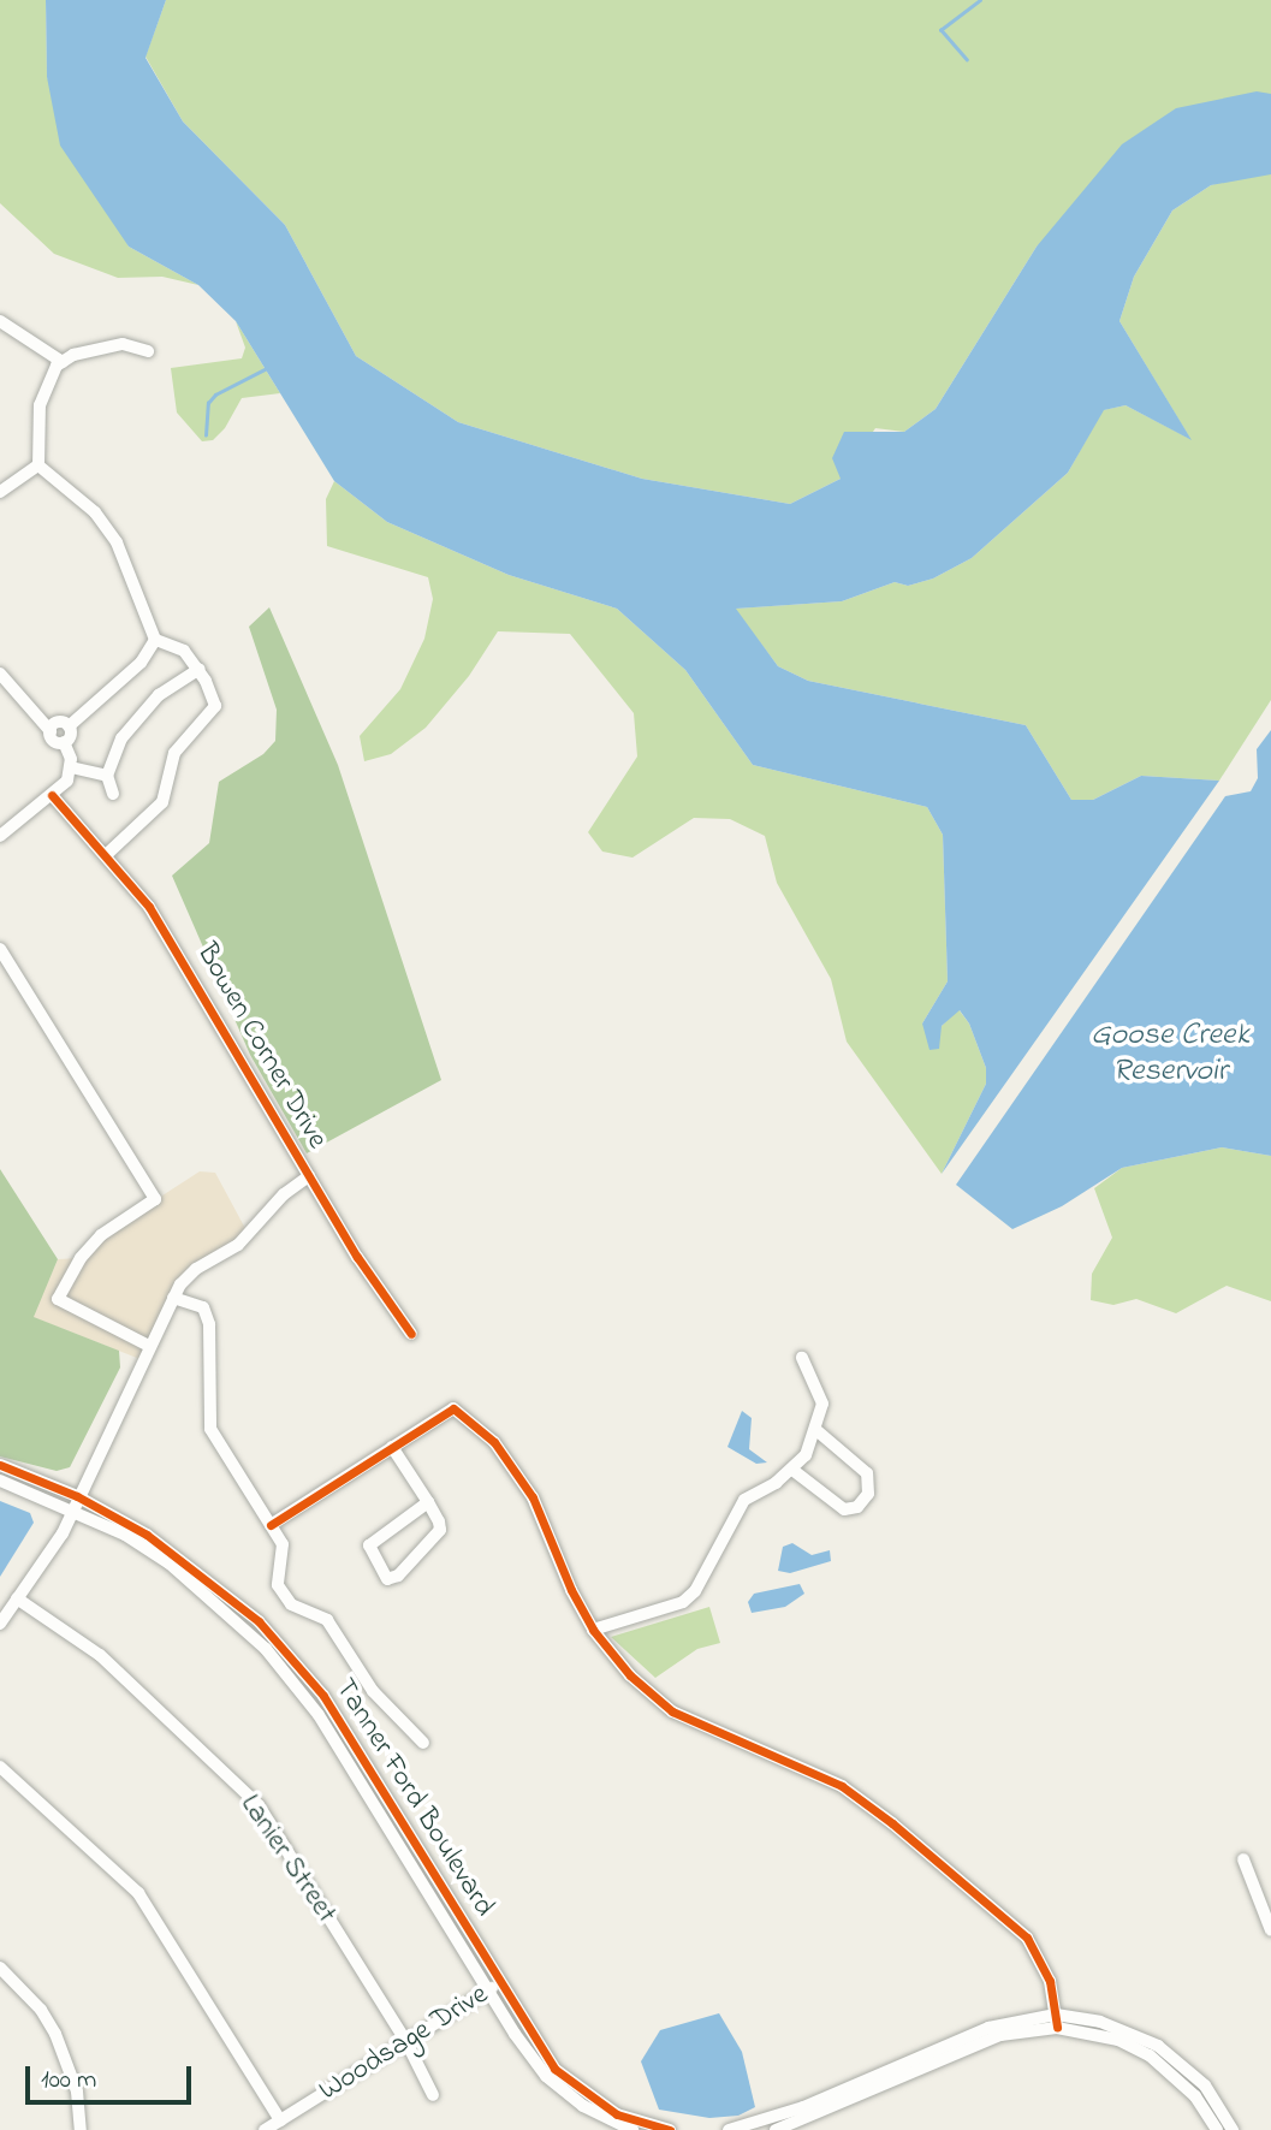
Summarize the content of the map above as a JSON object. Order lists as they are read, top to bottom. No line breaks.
{"streets":{"street":["Bowen Corner Drive","Tanner Ford Boulevard","Lanier Street","Woodsage Drive"]},"crossings":[["Tanner Ford Boulevard","Woodsage Drive"],["Lanier Street","Woodsage Drive"]],"water":["Goose Creek Reservoir"],"scale_bar":"100 m"}
